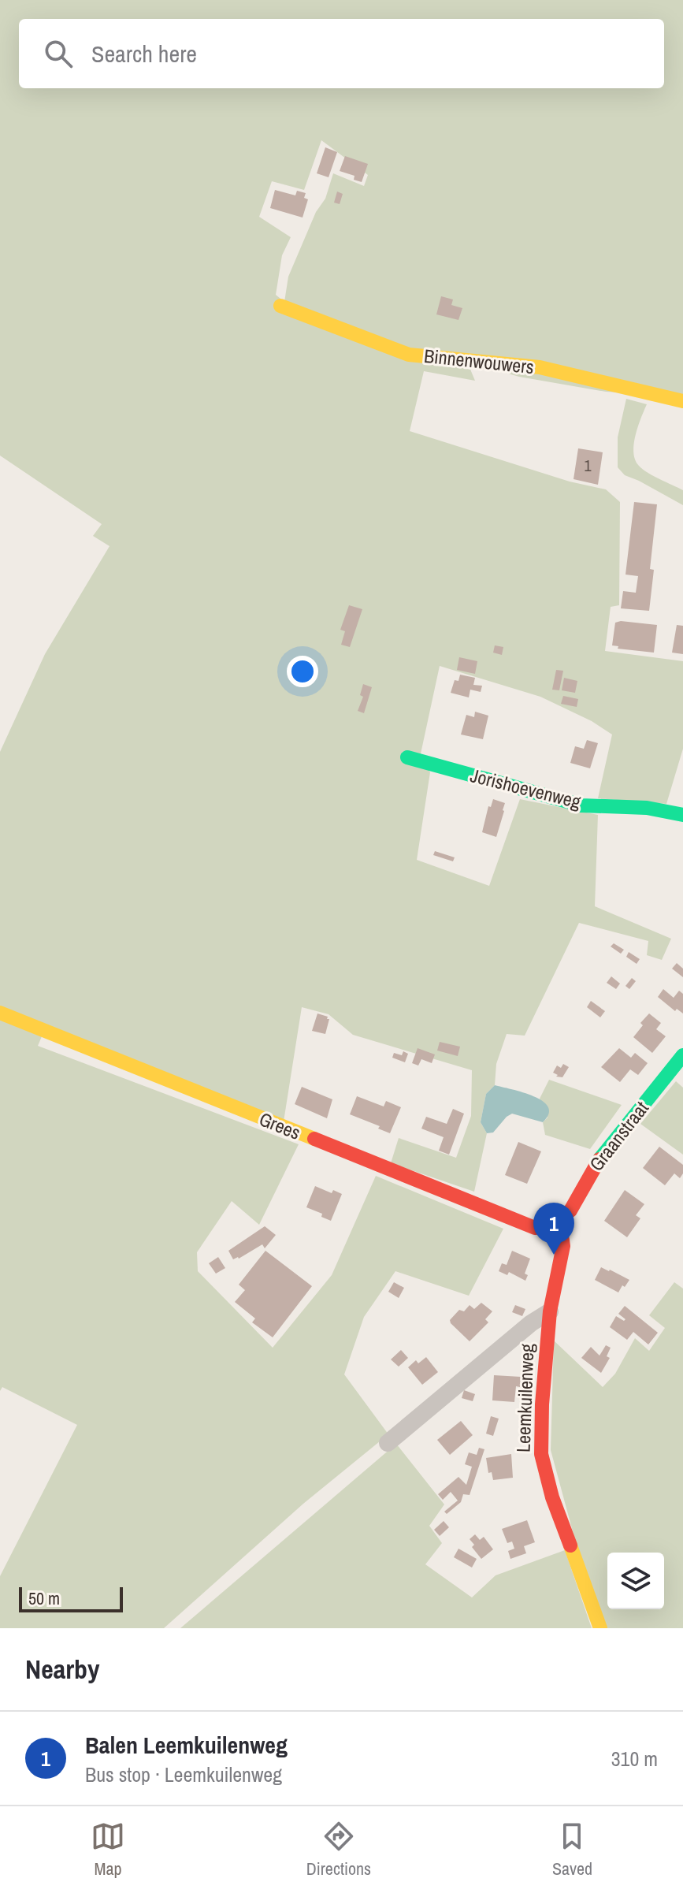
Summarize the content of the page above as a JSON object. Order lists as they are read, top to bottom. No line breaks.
{"streets":{"street":["Binnenwouwers","Jorishoevenweg","Grees","Graanstraat","Leemkuilenweg"]},"crossings":[["Grees","Graanstraat"],["Grees","Leemkuilenweg"],["Graanstraat","Leemkuilenweg"]],"house_numbers":["1"],"scale_bar":"50 m","page":{"search":"Search here","pins":"1","scale":"50 m","heading":"Nearby","list":[{"mark":"1","name":"Balen Leemkuilenweg","note":"Bus stop · Leemkuilenweg","value":"310 m"}],"nav":["Map","Directions","Saved"]}}
